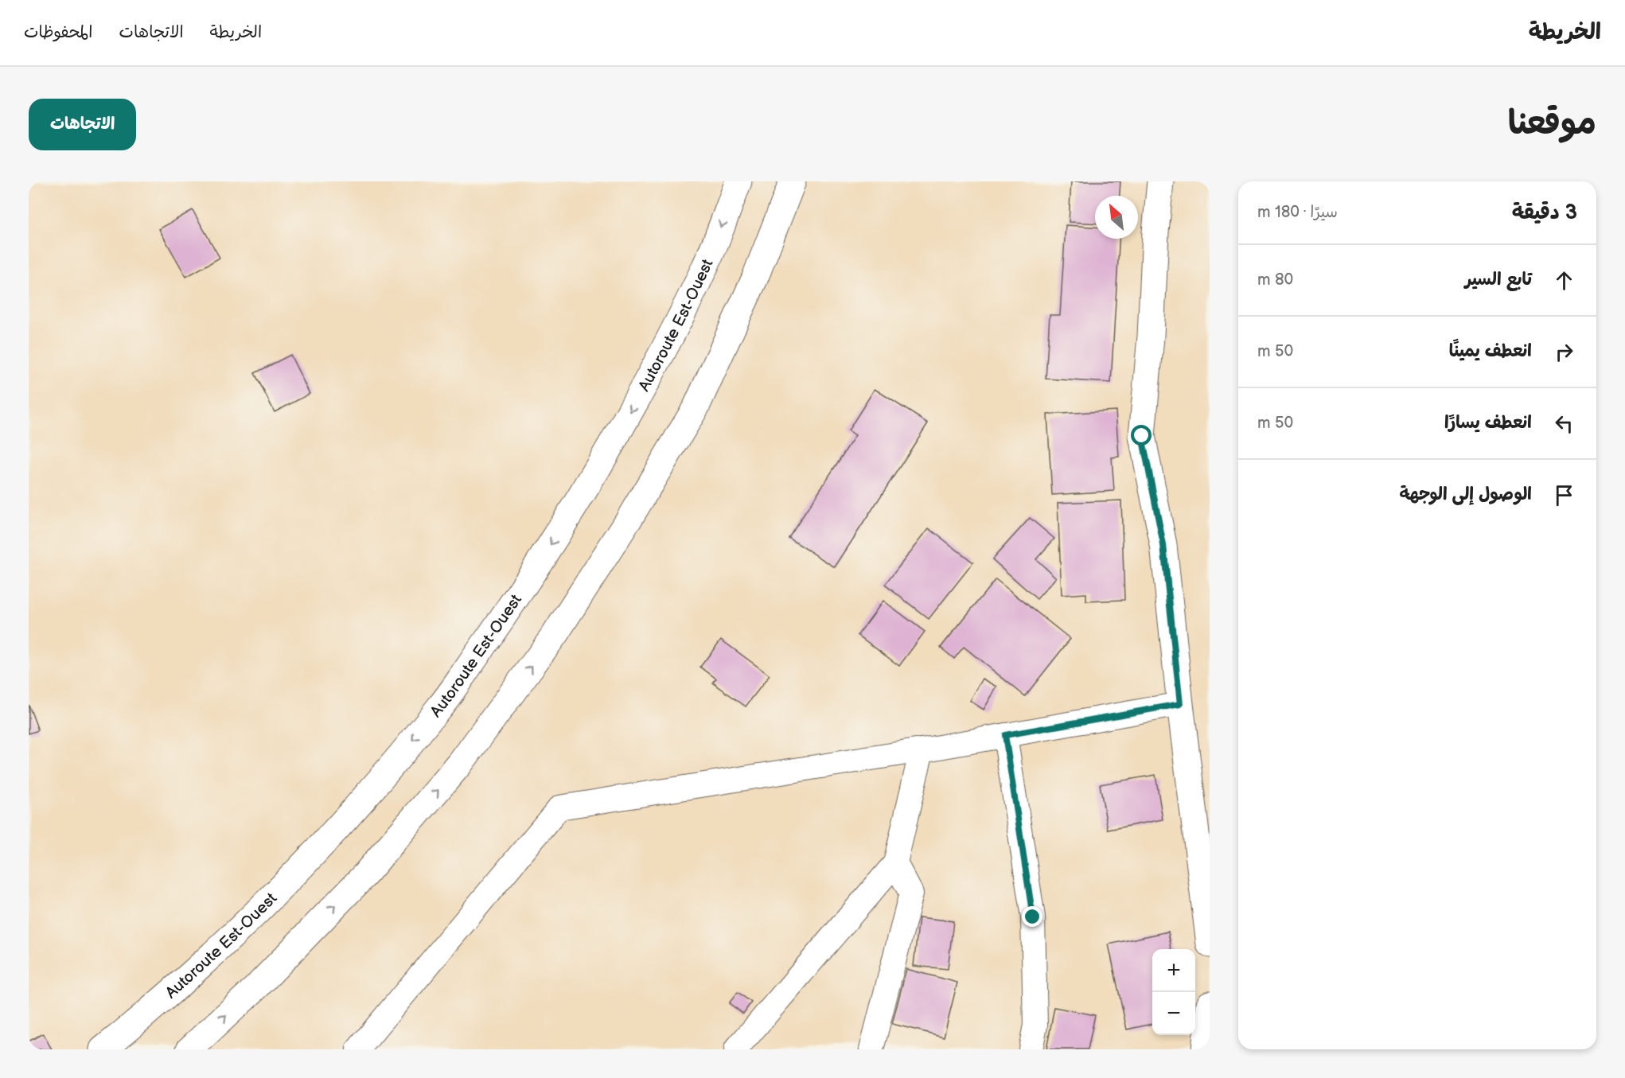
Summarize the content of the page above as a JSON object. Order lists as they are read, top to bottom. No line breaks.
{"streets":{"main road":["Autoroute Est-Ouest"]},"north":"top left","page":{"header":"الخريطة","nav":["الخريطة","الاتجاهات","المحفوظات"],"title":"موقعنا","buttons":"الاتجاهات","heading":["3 دقيقة","سيرًا · 180 m"],"list":[["تابع السير","80 m"],["انعطف يمينًا","50 m"],["انعطف يسارًا","50 m"],"الوصول إلى الوجهة"],"map_buttons":["+","−"]}}
